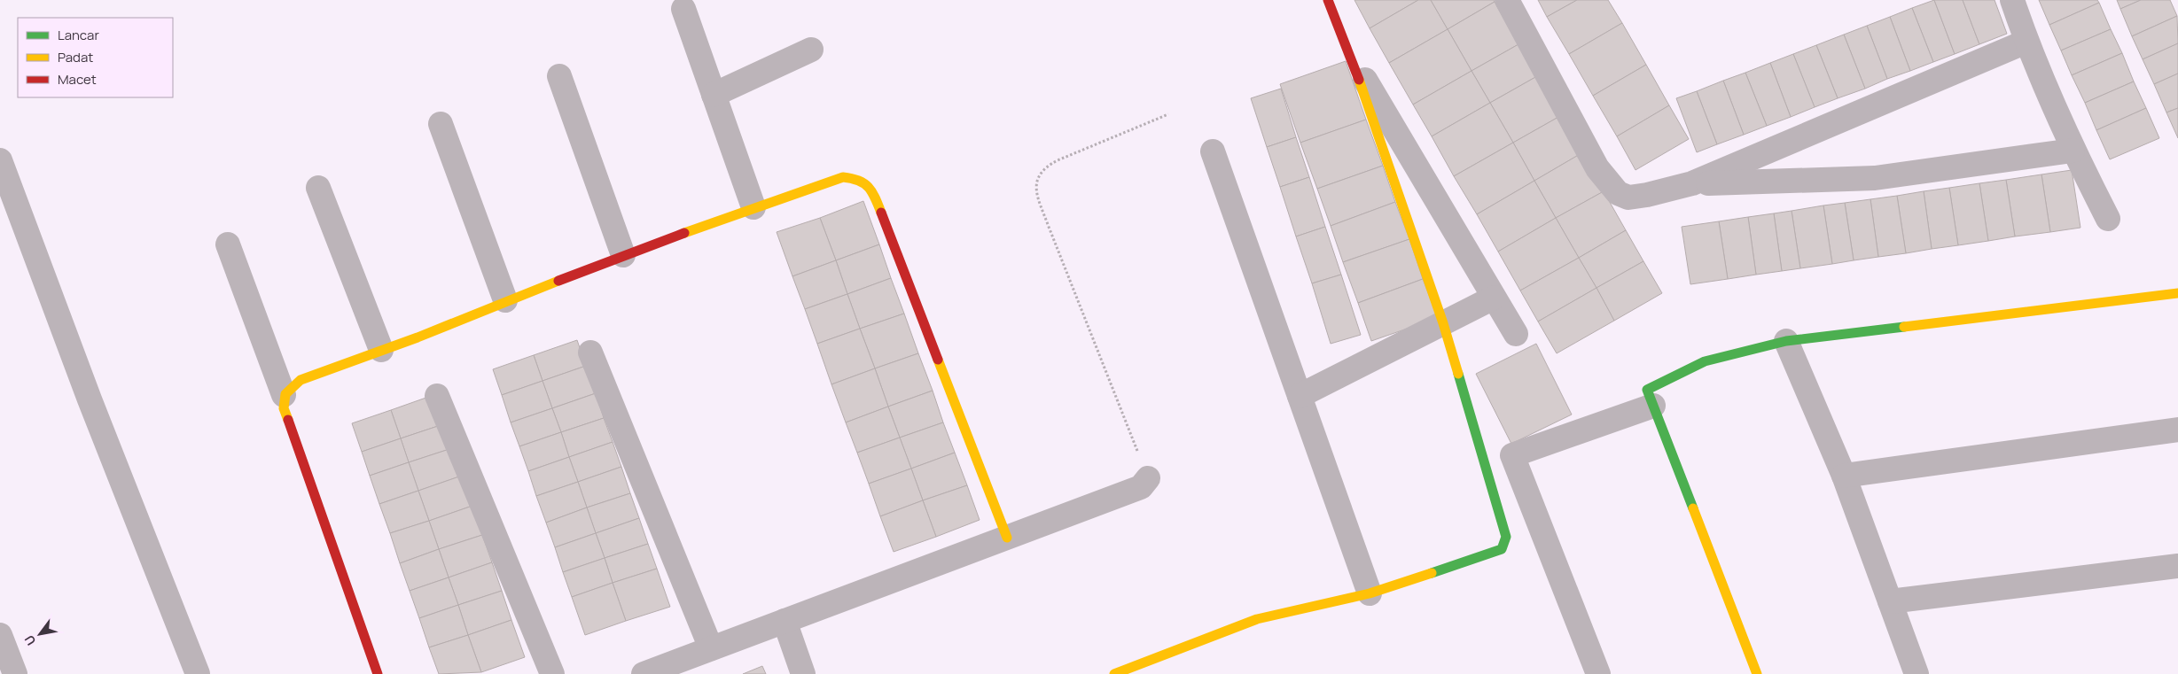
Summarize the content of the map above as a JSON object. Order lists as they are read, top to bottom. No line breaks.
{"legend":["Lancar","Padat","Macet"],"north":"bottom left"}
